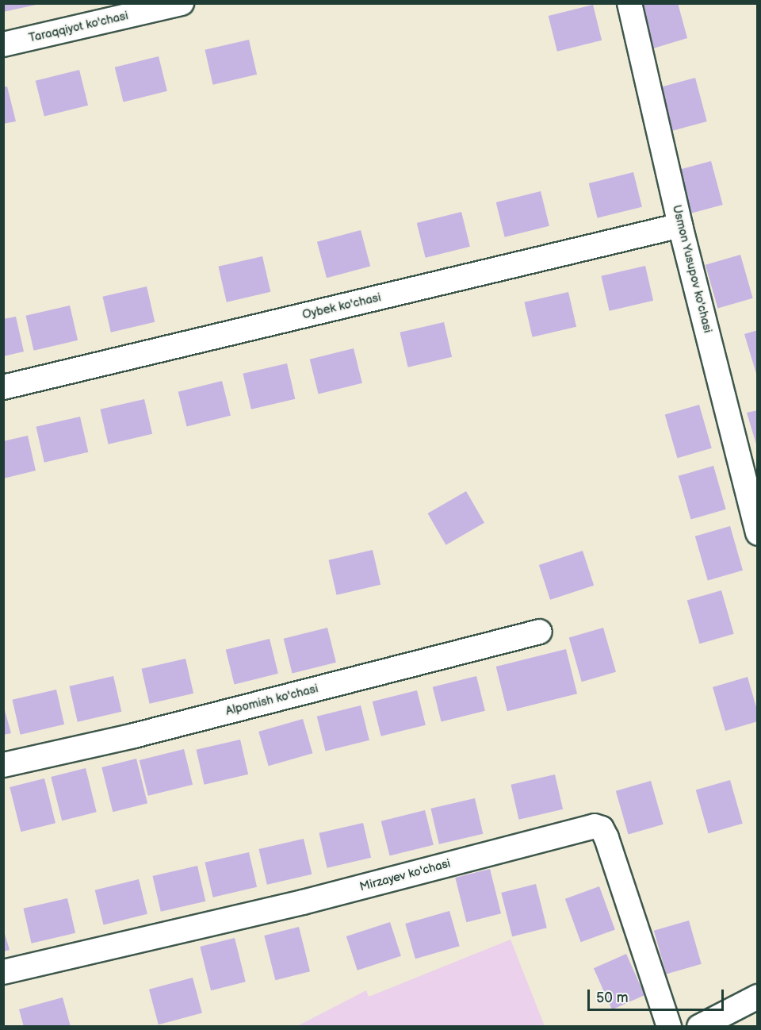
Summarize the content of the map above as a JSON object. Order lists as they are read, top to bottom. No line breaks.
{"streets":{"street":["Taraqqiyot ko'chasi","Usmon Yusupov ko'chasi","Oybek ko'chasi","Alpomish ko'chasi","Mirzayev ko'chasi"]},"crossings":[["Usmon Yusupov ko'chasi","Oybek ko'chasi"]],"scale_bar":"50 m"}
